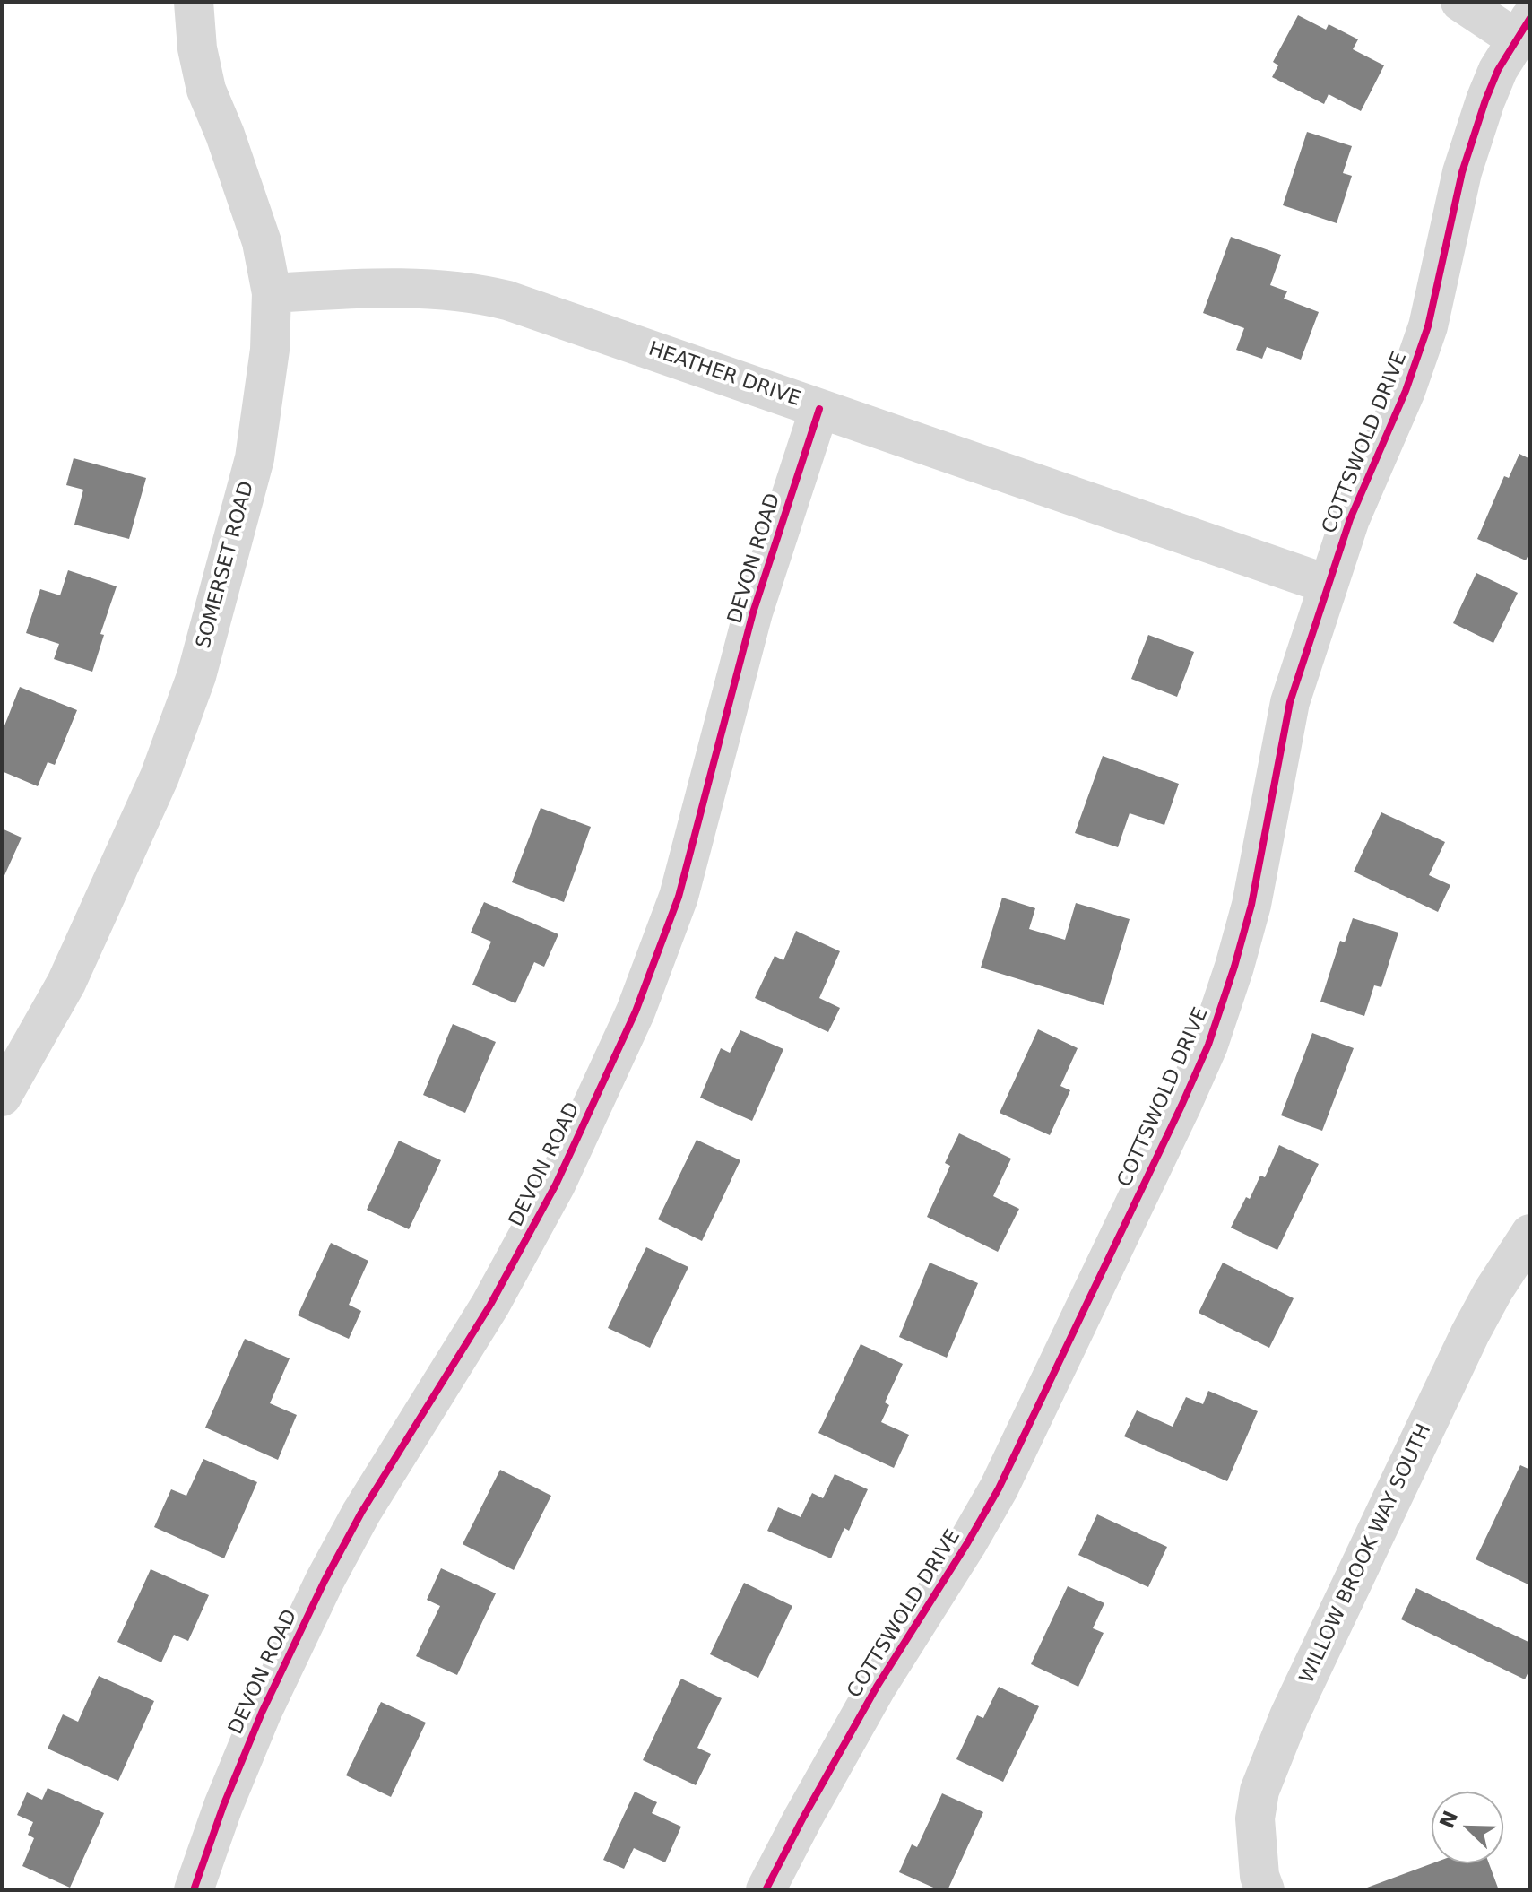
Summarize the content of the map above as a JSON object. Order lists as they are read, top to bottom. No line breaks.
{"streets":{"street":["HEATHER DRIVE","COTTSWOLD DRIVE","DEVON ROAD","SOMERSET ROAD","WILLOW BROOK WAY SOUTH"]},"crossings":[["HEATHER DRIVE","COTTSWOLD DRIVE"],["HEATHER DRIVE","DEVON ROAD"],["HEATHER DRIVE","SOMERSET ROAD"]],"north":"top left"}
